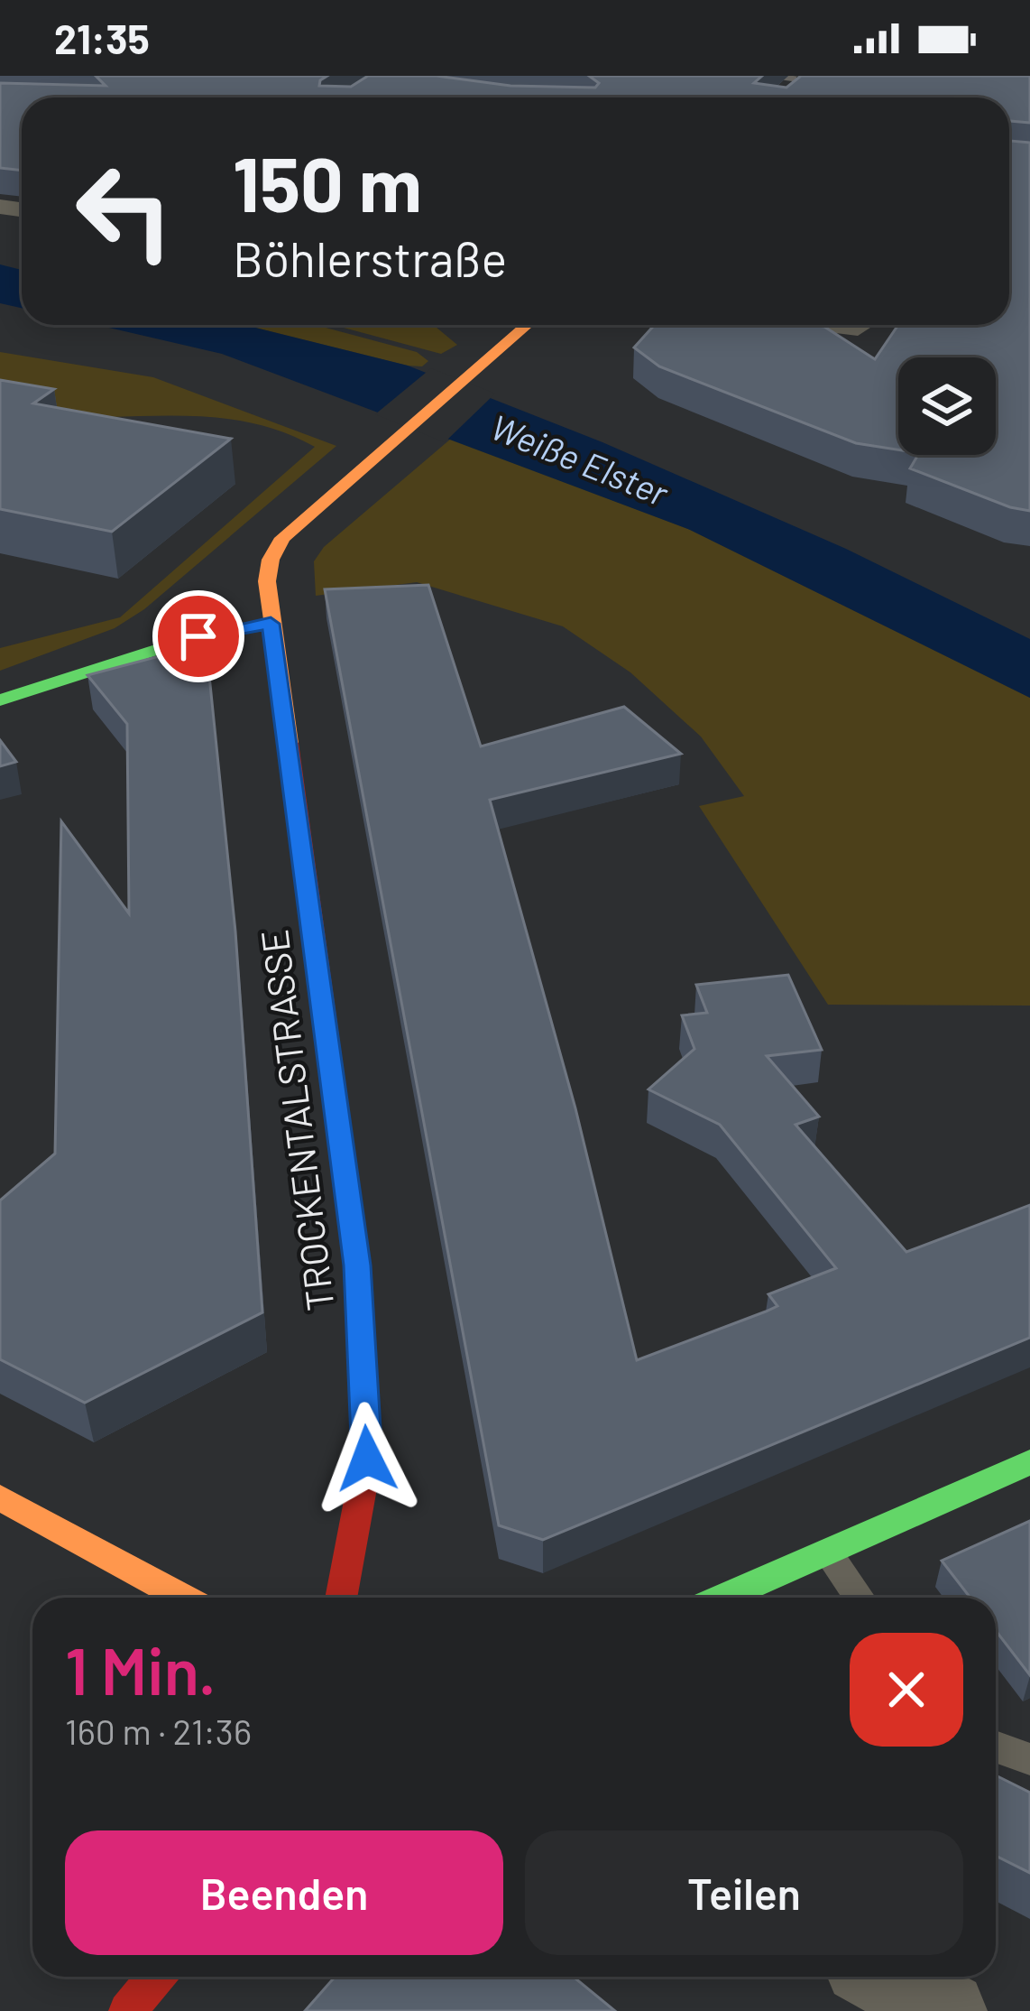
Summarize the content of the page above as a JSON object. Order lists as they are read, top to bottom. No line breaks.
{"streets":{"main road":["TROCKENTALSTRASSE"]},"water":["Weiße Elster"],"page":{"status":"21:35","turn":["150 m","Böhlerstraße"],"heading":["1 Min.","160 m · 21:36"],"buttons":["Beenden","Teilen"]}}
